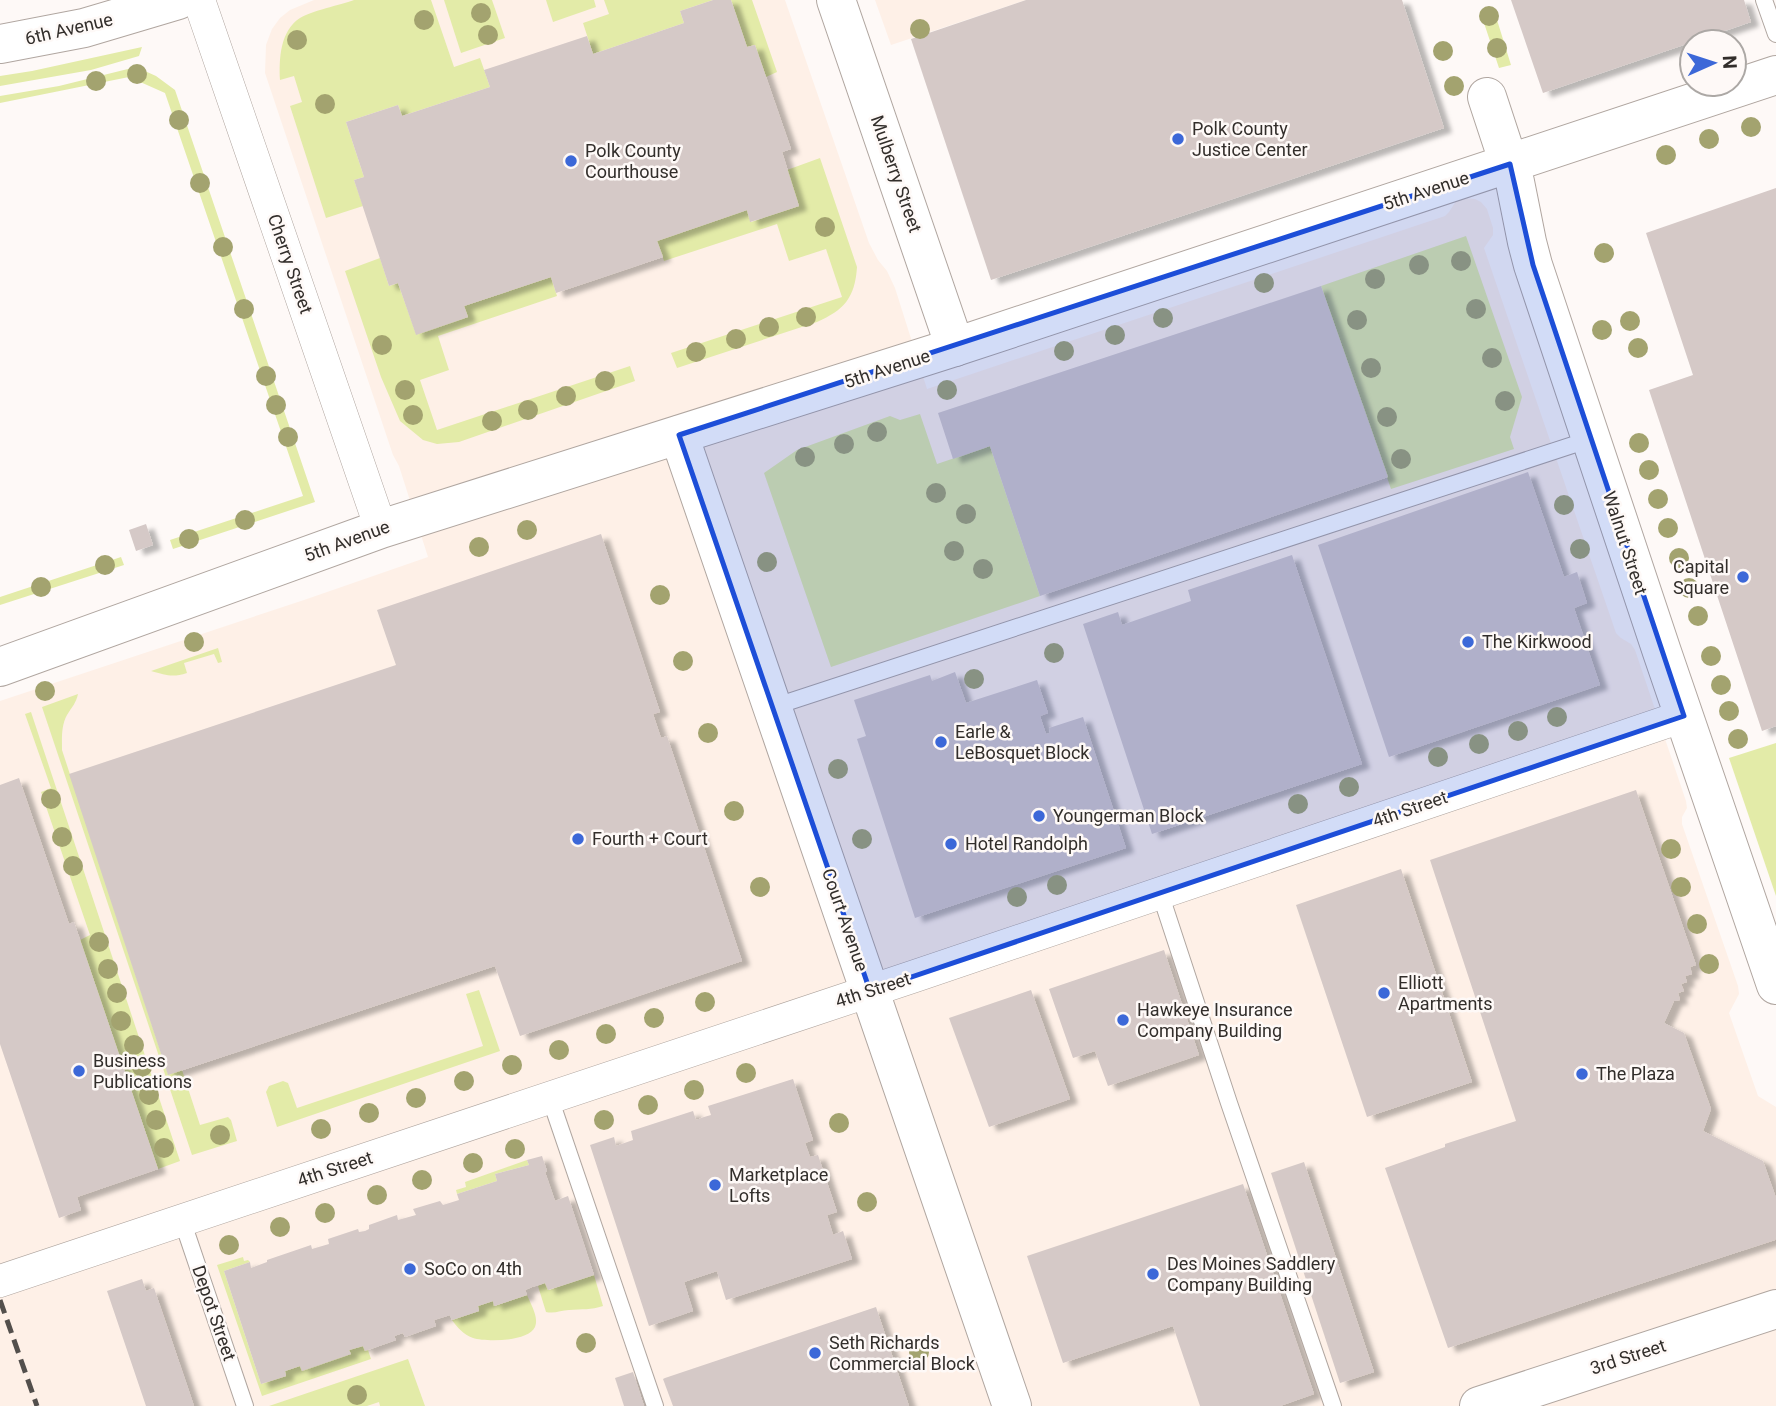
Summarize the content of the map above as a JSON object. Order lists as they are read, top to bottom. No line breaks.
{"streets":{"street":["6th Avenue","Mulberry Street","5th Avenue","Cherry Street","Walnut Street","4th Street","Court Avenue","3rd Street"],"lane":["Depot Street"]},"crossings":[["Mulberry Street","5th Avenue"],["5th Avenue","Cherry Street"],["5th Avenue","Walnut Street"],["5th Avenue","Court Avenue"],["Walnut Street","4th Street"],["4th Street","Court Avenue"],["4th Street","Depot Street"]],"places":["Polk County Justice Center","Polk County Courthouse","Capital Square","The Kirkwood","Earle & LeBosquet Block","Youngerman Block","Fourth + Court","Hotel Randolph","Elliott Apartments","Hawkeye Insurance Company Building","Business Publications","The Plaza","Marketplace Lofts","SoCo on 4th","Des Moines Saddlery Company Building","Seth Richards Commercial Block"],"north":"right"}
